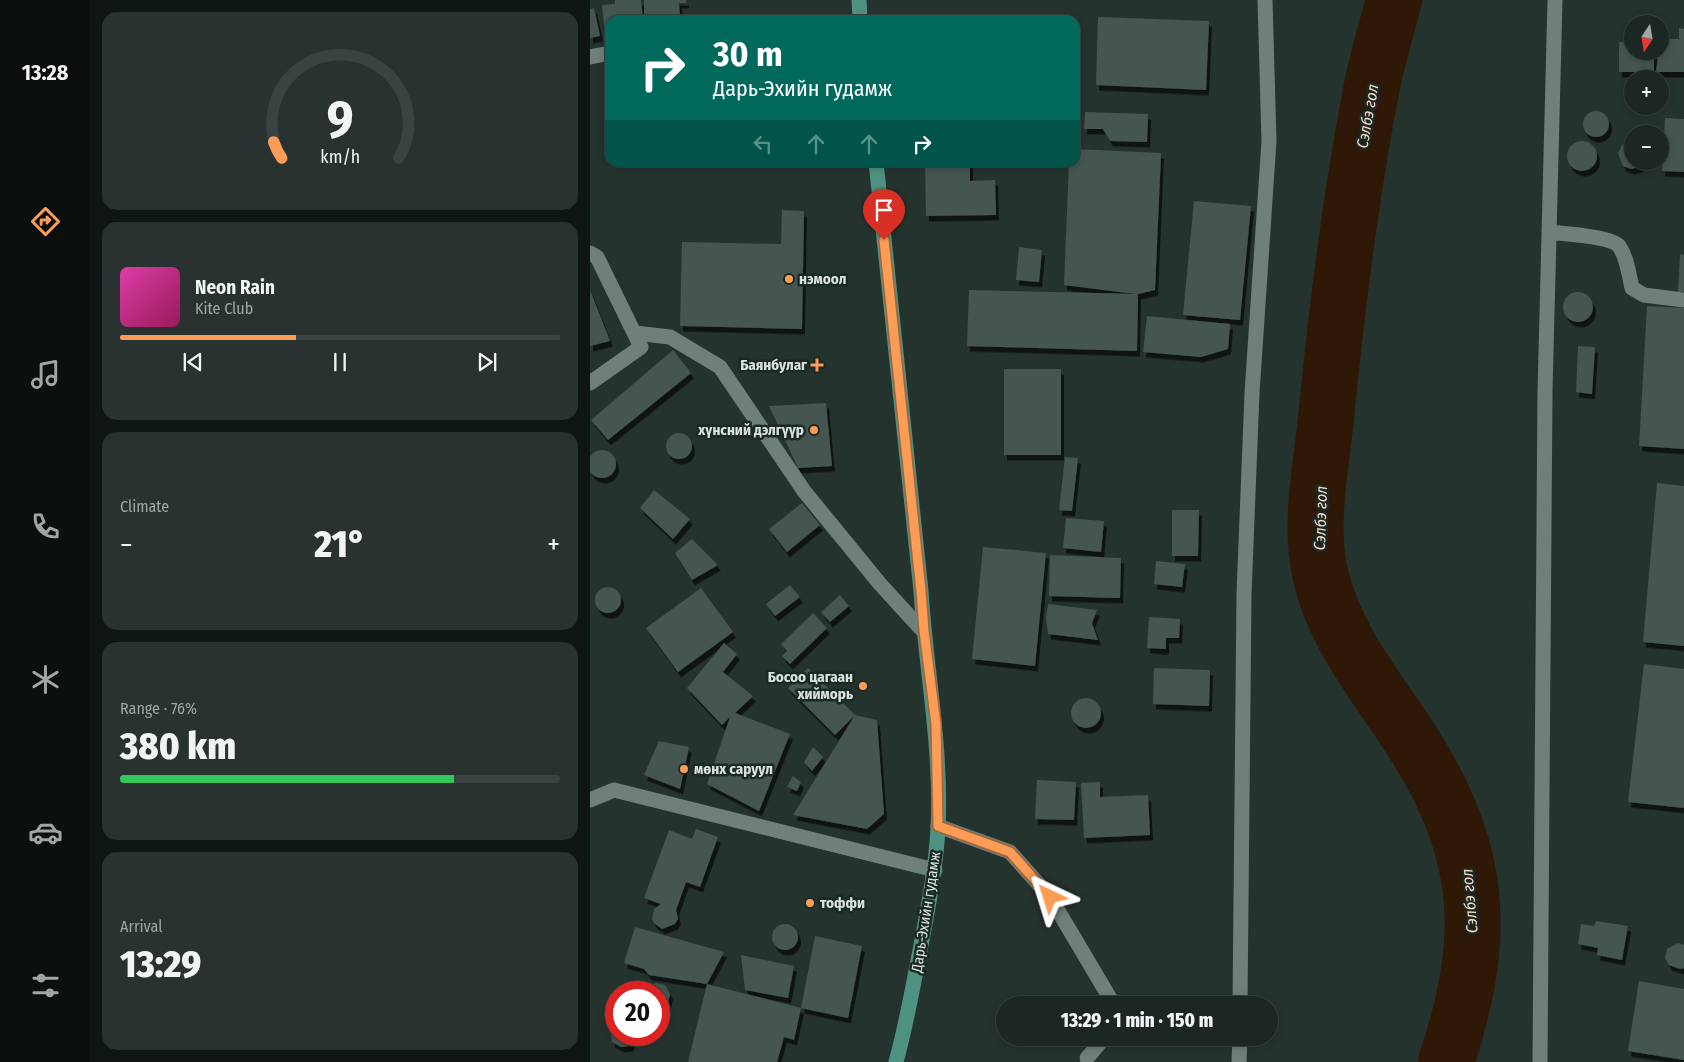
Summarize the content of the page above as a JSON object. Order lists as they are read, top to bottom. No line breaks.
{"streets":{"main road":["Дарь-Эхийн гудамж"]},"water":["Сэлбэ гол"],"places":{"other":["нэмоол","хүнсний дэлгүүр","Босоо цагаан хийморь","мөнх саруул","тоффи"],"health":["Баянбулаг"]},"north":"bottom","page":{"tabs":"13:28","map_buttons":["+","−"],"turn":["30 m","Дарь-Эхийн гудамж"],"song":["Neon Rain","Kite Club"],"tile":["Climate",["Range · 76%","380 km"],["Arrival","13:29"]],"heat":["−","21°","+"],"limit":"20","trip":"13:29 · 1 min · 150 m","gauge":["9","km/h"]}}
